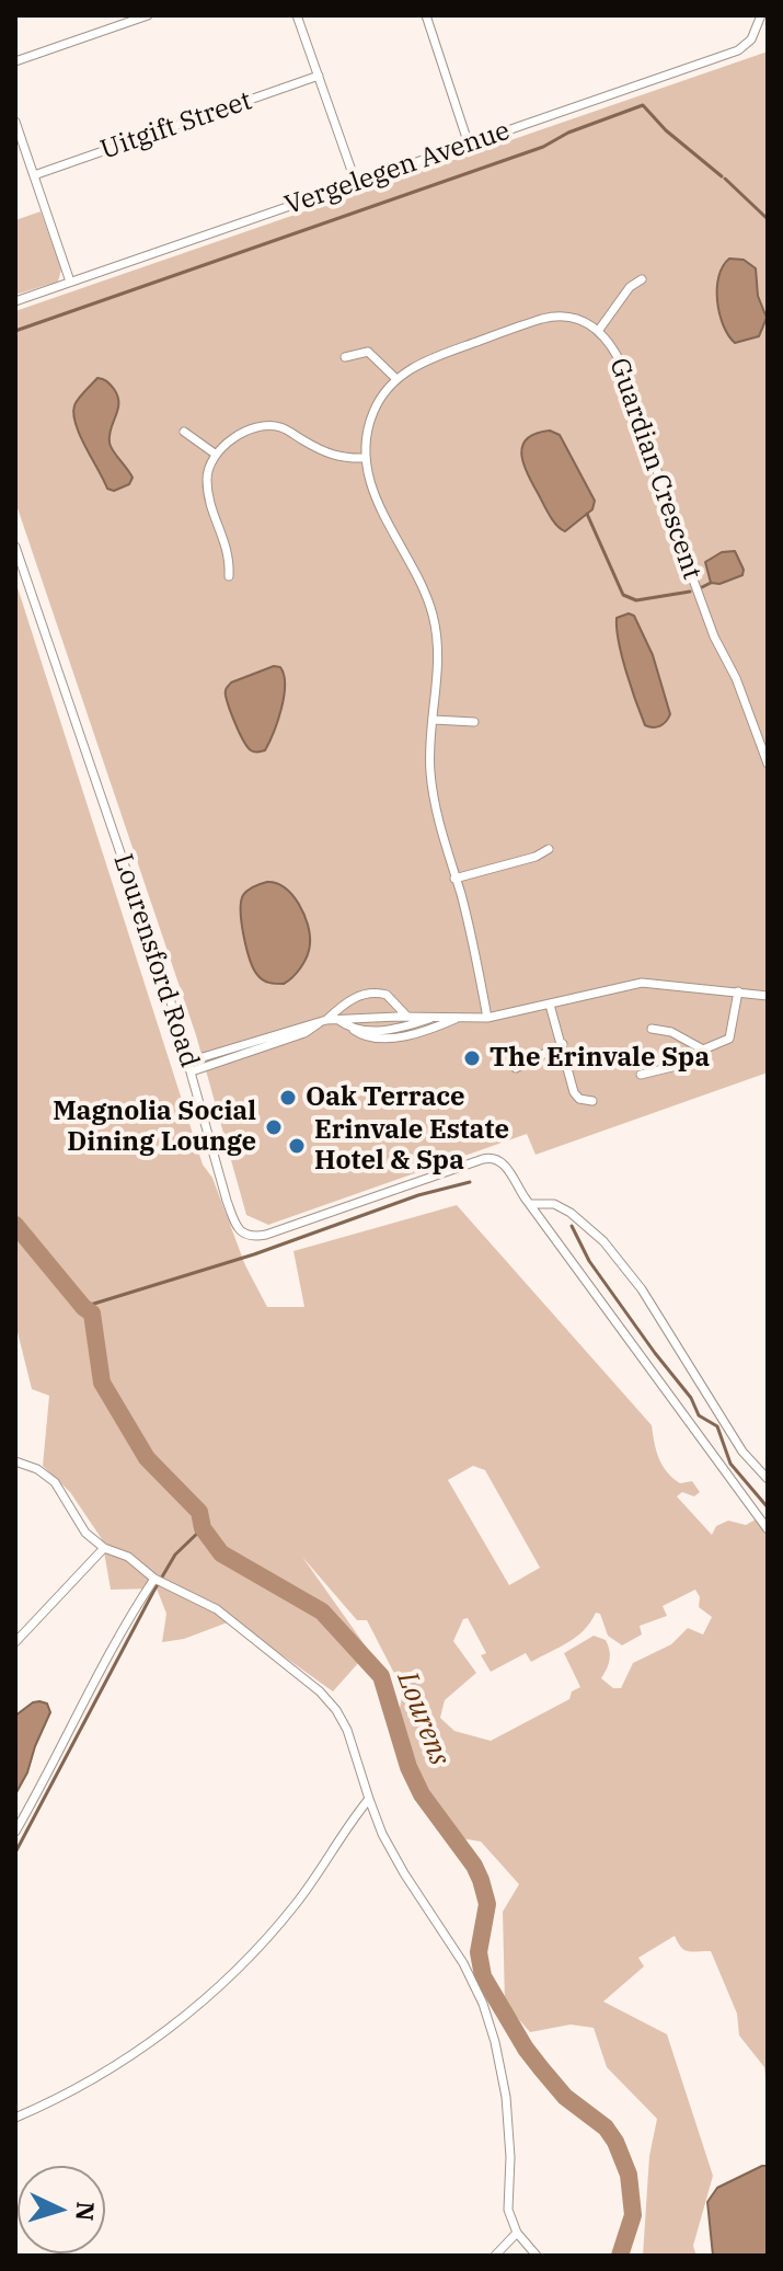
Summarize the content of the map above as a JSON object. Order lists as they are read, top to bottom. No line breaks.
{"streets":{"street":["Uitgift Street","Vergelegen Avenue","Guardian Crescent","Lourensford Road"]},"water":["Lourens"],"places":["The Erinvale Spa","Oak Terrace","Magnolia Social Dining Lounge","Erinvale Estate Hotel & Spa"],"north":"right"}
